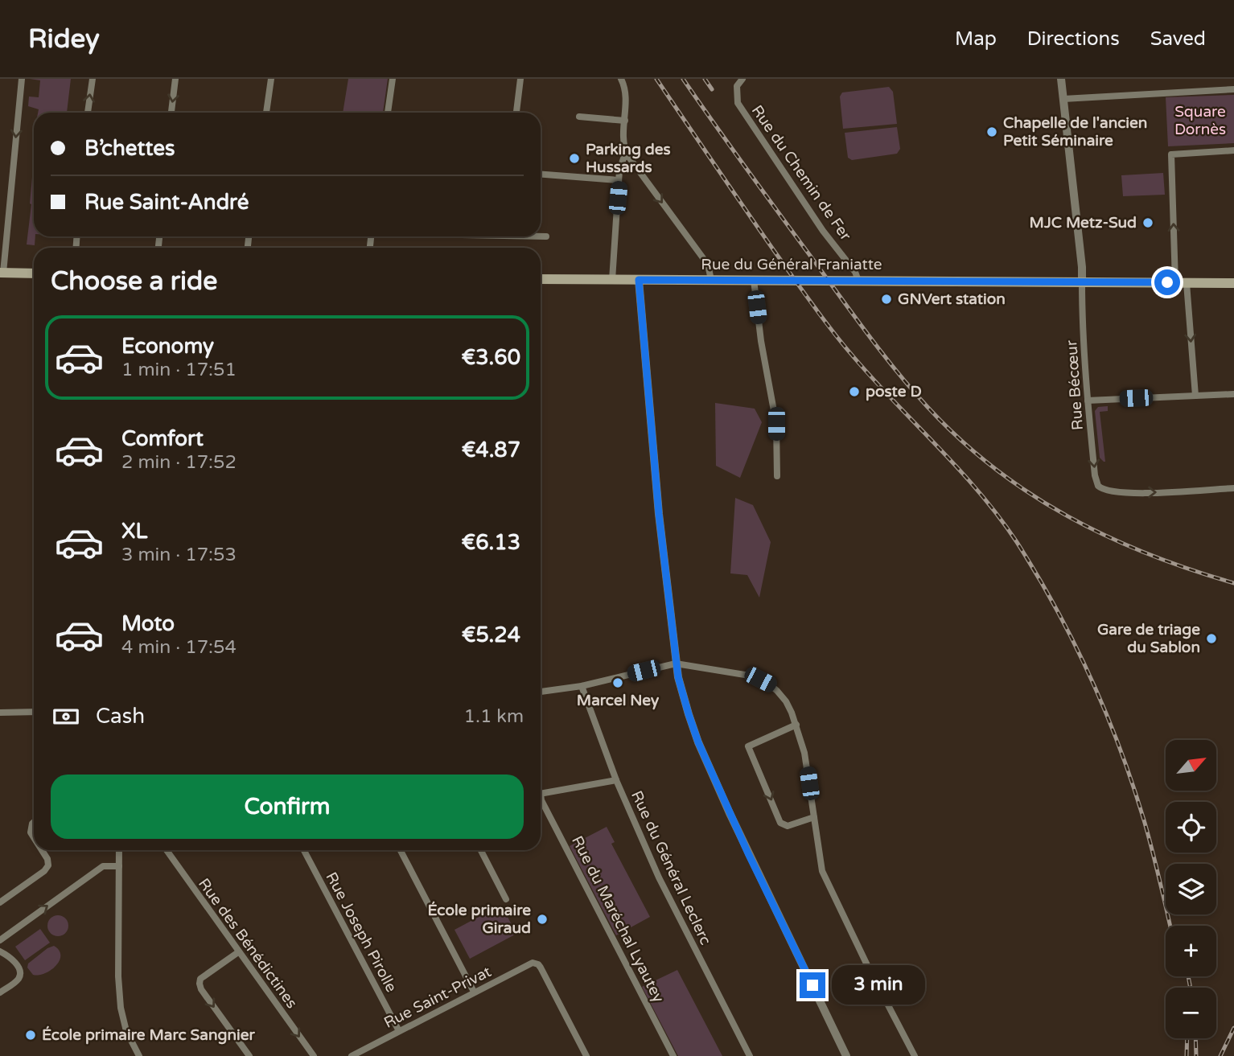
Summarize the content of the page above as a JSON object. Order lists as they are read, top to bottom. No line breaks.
{"streets":{"main road":["Rue du Général Franiatte"],"street":["Rue du Chemin de Fer","Rue Bécœur","Rue du Général Leclerc","Rue du Maréchal Lyautey","Rue Joseph Pirolle","Rue des Bénédictines","Rue Saint-Privat"]},"crossings":[["Rue du Chemin de Fer","Rue du Général Franiatte"],["Rue du Général Franiatte","Rue Bécœur"],["Rue Joseph Pirolle","Rue Saint-Privat"]],"one_way":["Rue des Bénédictines"],"parks":["Square Dornès"],"places":["Chapelle de l'ancien Petit Séminaire","Parking des Hussards","MJC Metz-Sud","GNVert station","poste D","Gare de triage du Sablon","Marcel Ney","École primaire Giraud","École primaire Marc Sangnier"],"north":"top right","page":{"header":"Ridey","nav":["Map","Directions","Saved"],"banner":["B’chettes","Rue Saint-André"],"heading":"Choose a ride","list":[{"name":"Economy","note":"1 min · 17:51","value":"€3.60"},{"name":"Comfort","note":"2 min · 17:52","value":"€4.87"},{"name":"XL","note":"3 min · 17:53","value":"€6.13"},{"name":"Moto","note":"4 min · 17:54","value":"€5.24"}],"pay":["Cash","1.1 km"],"map_buttons":["+","−"],"buttons":"Confirm","bubble":"3 min"}}
